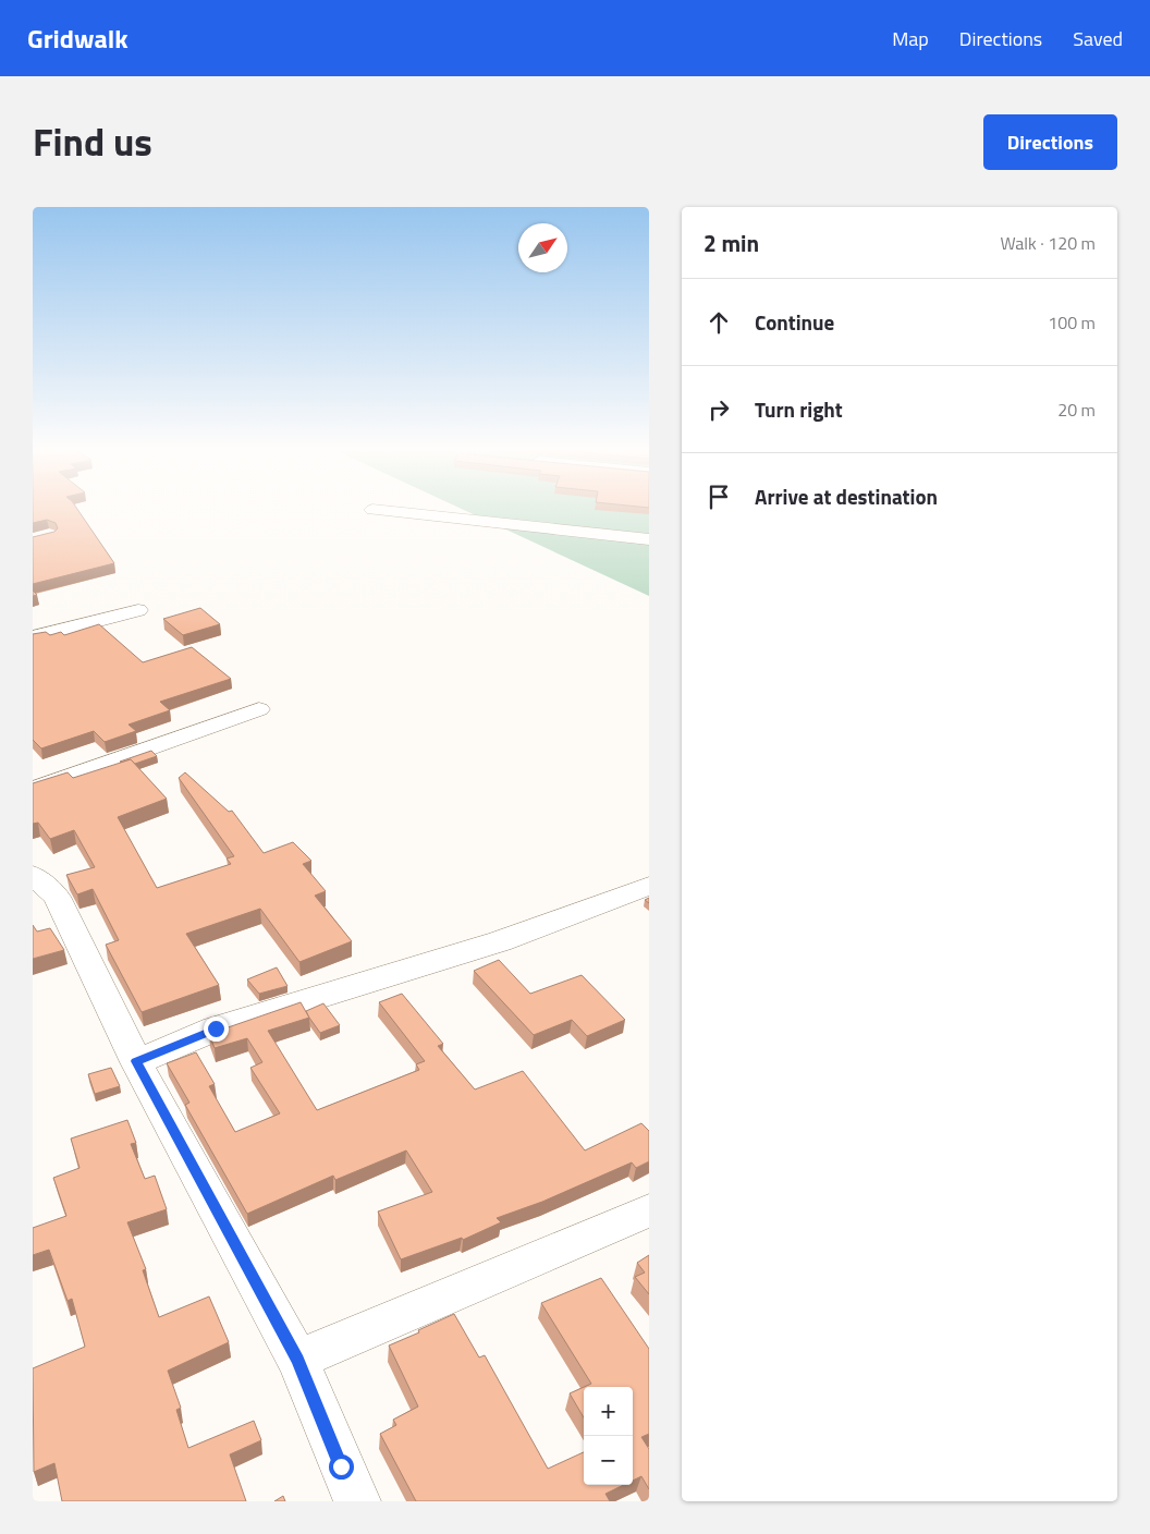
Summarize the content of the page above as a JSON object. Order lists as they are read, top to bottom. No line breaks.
{"north":"top right","page":{"header":"Gridwalk","nav":["Map","Directions","Saved"],"title":"Find us","buttons":"Directions","heading":["2 min","Walk · 120 m"],"list":[["Continue","100 m"],["Turn right","20 m"],"Arrive at destination"],"map_buttons":["+","−"]}}
